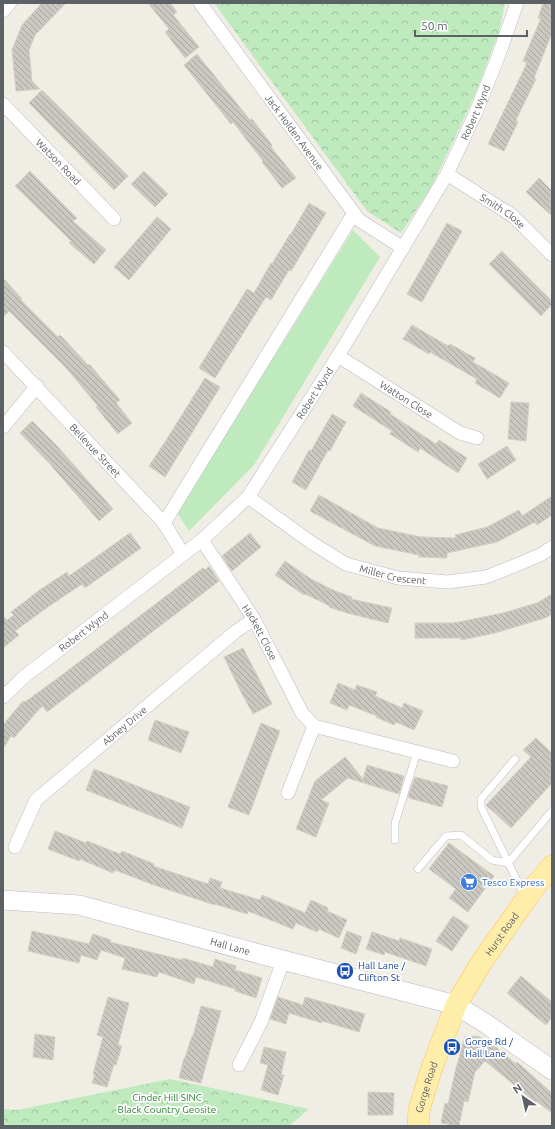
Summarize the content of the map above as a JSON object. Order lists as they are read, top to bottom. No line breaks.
{"streets":{"main road":["Hurst Road","Gorge Road"],"street":["Robert Wynd","Jack Holden Avenue","Watson Road","Smith Close","Watton Close","Bellevue Street","Miller Crescent","Hackett Close","Abney Drive","Hall Lane"]},"crossings":[["Robert Wynd","Jack Holden Avenue"],["Robert Wynd","Smith Close"],["Robert Wynd","Watton Close"],["Robert Wynd","Bellevue Street"],["Robert Wynd","Miller Crescent"],["Robert Wynd","Hackett Close"],["Hackett Close","Abney Drive"],["Hurst Road","Hall Lane"],["Hurst Road","Gorge Road"],["Hall Lane","Gorge Road"]],"parks":["Cinder Hill SINC Black Country Geosite"],"places":{"supermarket":["Tesco Express"],"bus stop":["Hall Lane / Clifton St","Gorge Rd / Hall Lane"]},"scale_bar":"50 m","north":"top left"}
